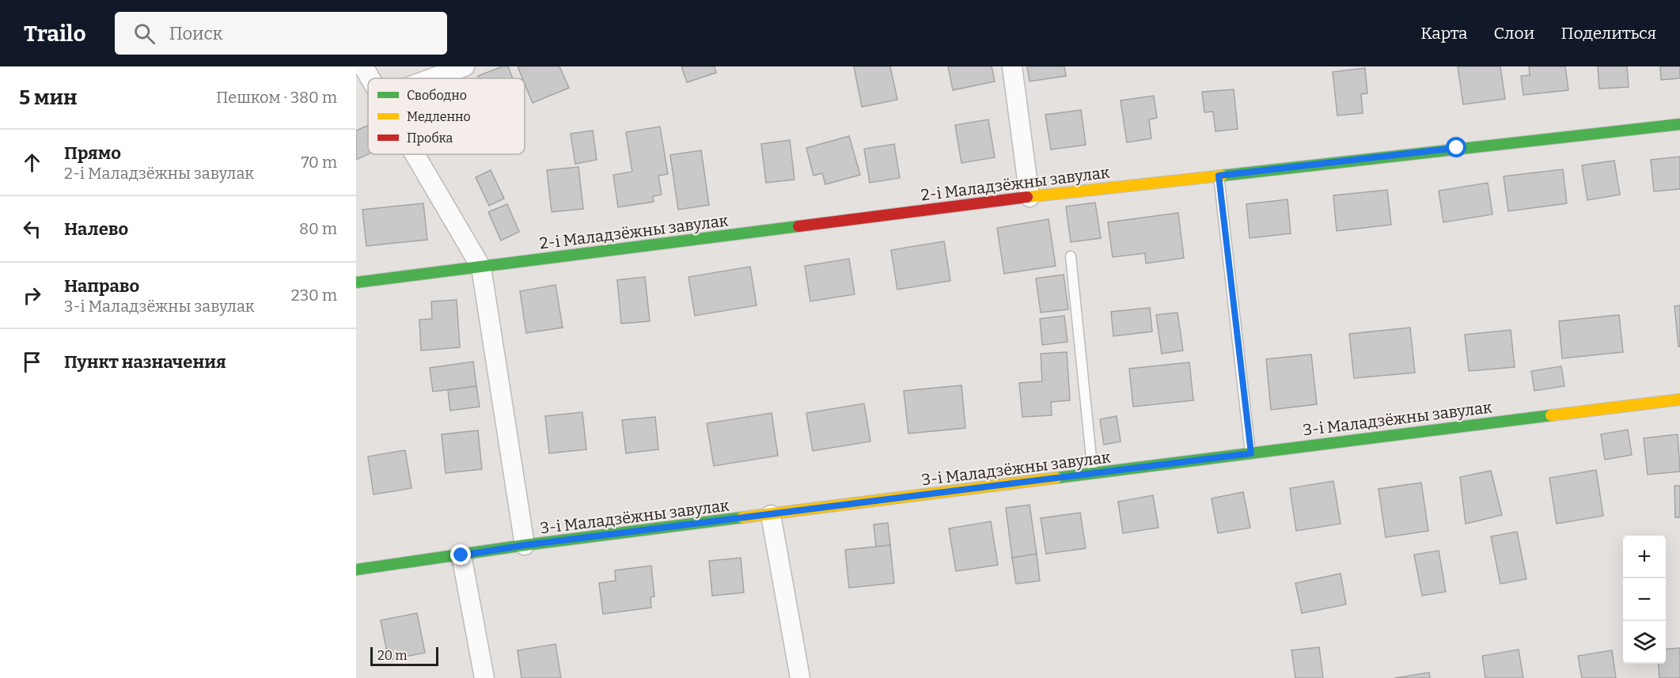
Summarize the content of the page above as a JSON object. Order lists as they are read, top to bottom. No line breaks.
{"streets":{"street":["2-і Маладзёжны завулак","3-і Маладзёжны завулак"]},"legend":["Свободно","Медленно","Пробка"],"scale_bar":"20 m","page":{"header":"Trailo","search":"Поиск","nav":["Карта","Слои","Поделиться"],"heading":["5 мин","Пешком · 380 m"],"list":[["Прямо","2-і Маладзёжны завулак","70 m"],["Налево","80 m"],["Направо","3-і Маладзёжны завулак","230 m"],"Пункт назначения"],"map_buttons":["+","−"],"scale":"20 m"}}
